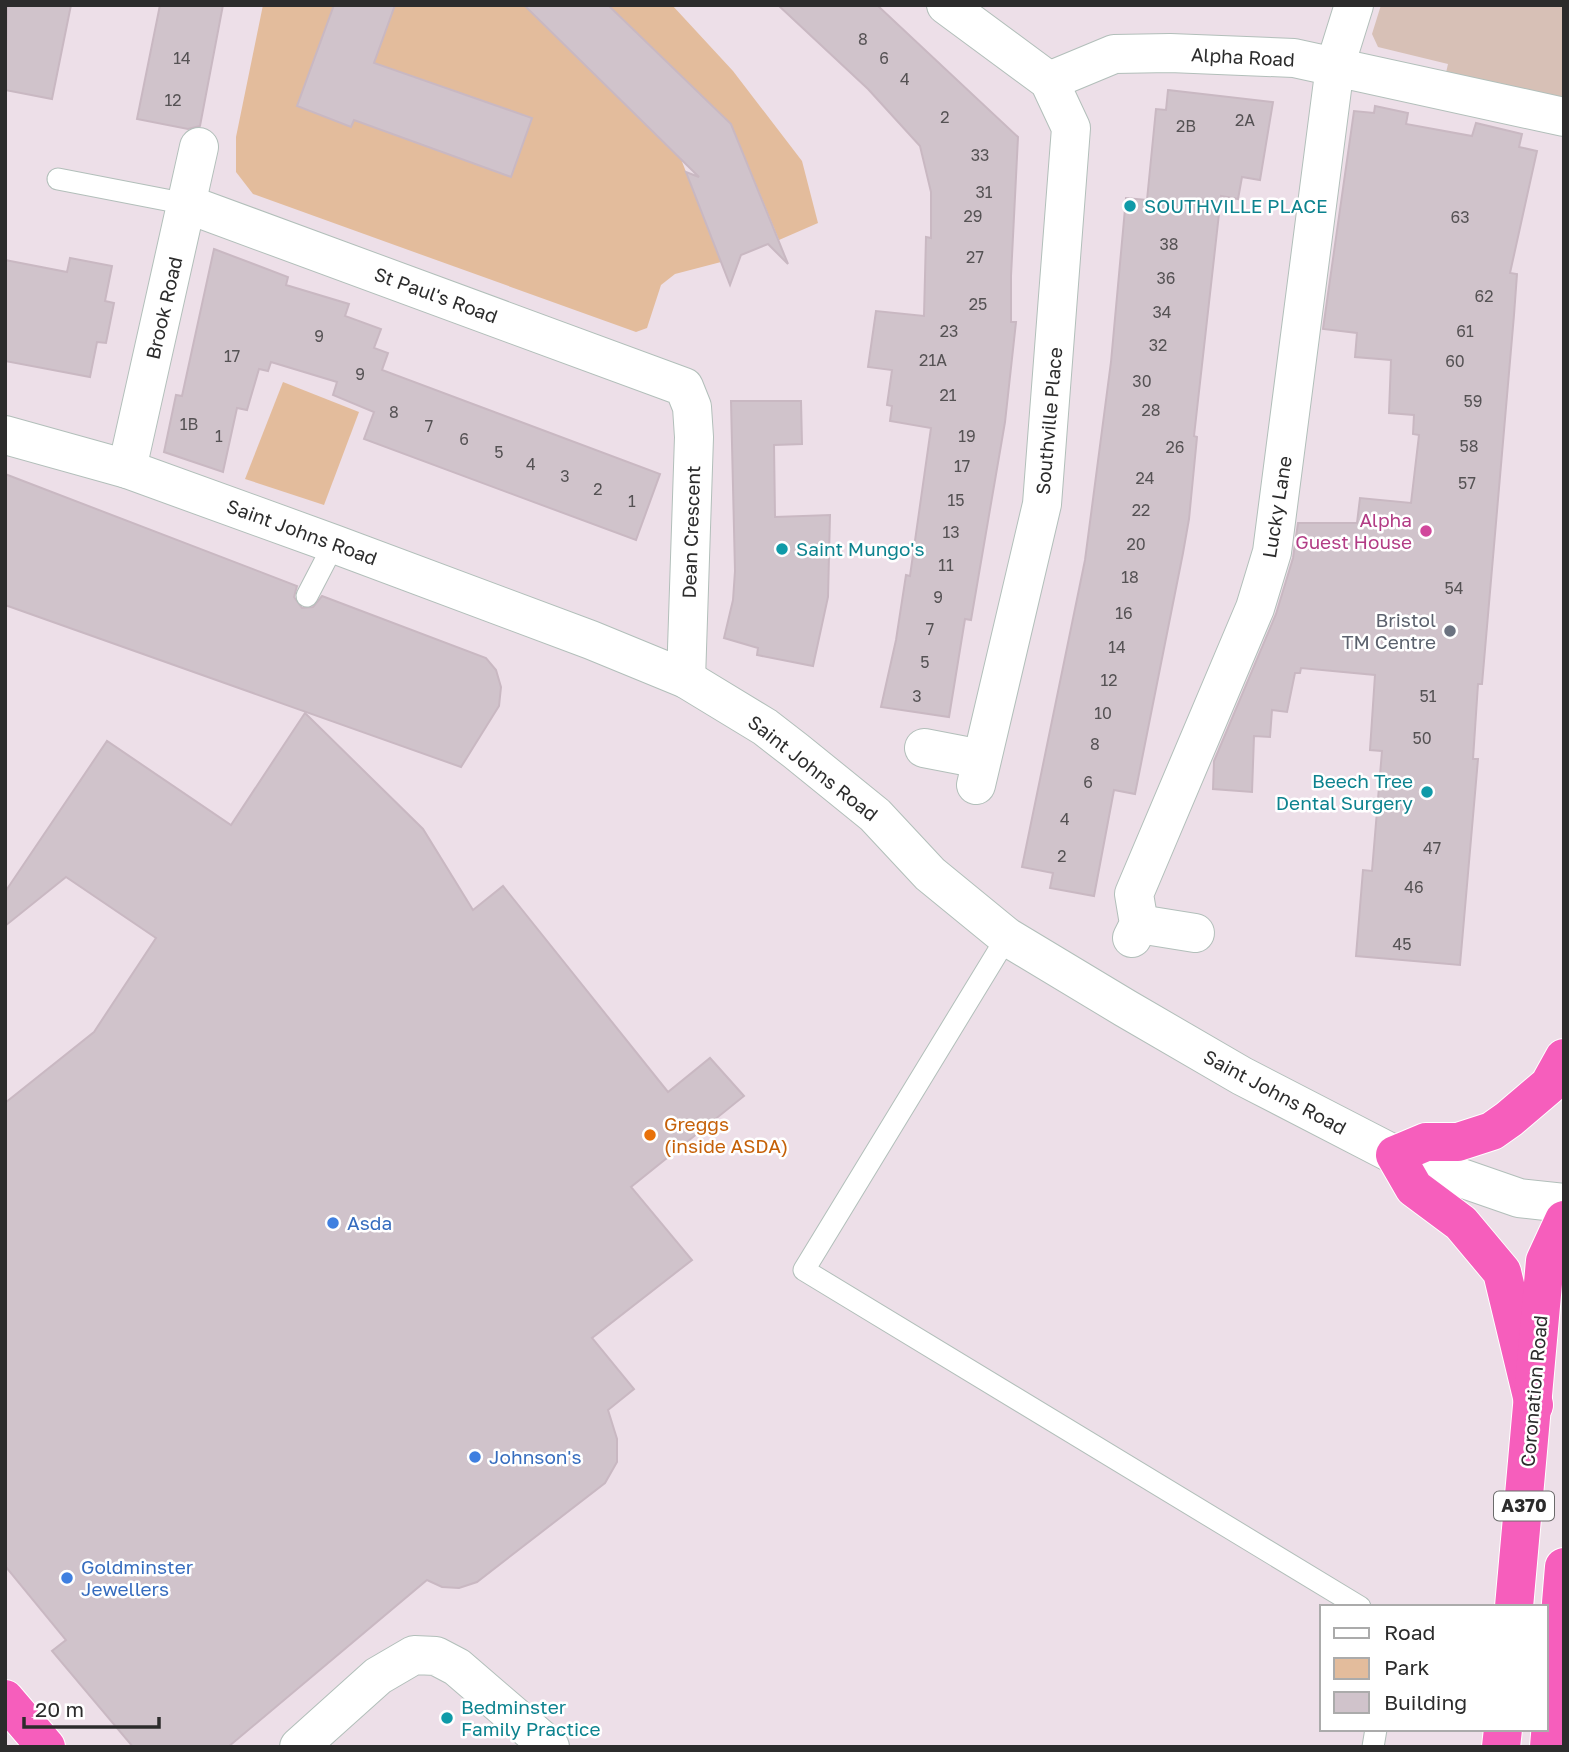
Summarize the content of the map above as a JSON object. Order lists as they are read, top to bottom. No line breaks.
{"streets":{"highway":["Coronation Road","A370"],"street":["Alpha Road","St Paul's Road","Brook Road","Southville Place","Lucky Lane","Saint Johns Road","Dean Crescent"]},"crossings":[["Alpha Road","Southville Place"],["Alpha Road","Lucky Lane"],["St Paul's Road","Brook Road"],["St Paul's Road","Dean Crescent"],["Brook Road","Saint Johns Road"],["Saint Johns Road","Dean Crescent"]],"places":["SOUTHVILLE PLACE","Alpha Guest House","Saint Mungo's","Bristol TM Centre","Beech Tree Dental Surgery","Greggs (inside ASDA)","Asda","Johnson's","Goldminster Jewellers","Bedminster Family Practice"],"house_numbers":["8","14","6","4","12","2","2A","2B","33","31","29","63","38","27","36","62","25","34","23","61","9","32","17","21A","60","9","30","21","59","28","8","1B","7","1","19","6","58","26","5","4","17","3","24","57","2","15","1","22","13","20","11","18","54","9","16","7","14","5","12","3","51","10","50","8","6","4","47","2","46","45"],"legend":["Road","Park","Building"],"scale_bar":"20 m"}
